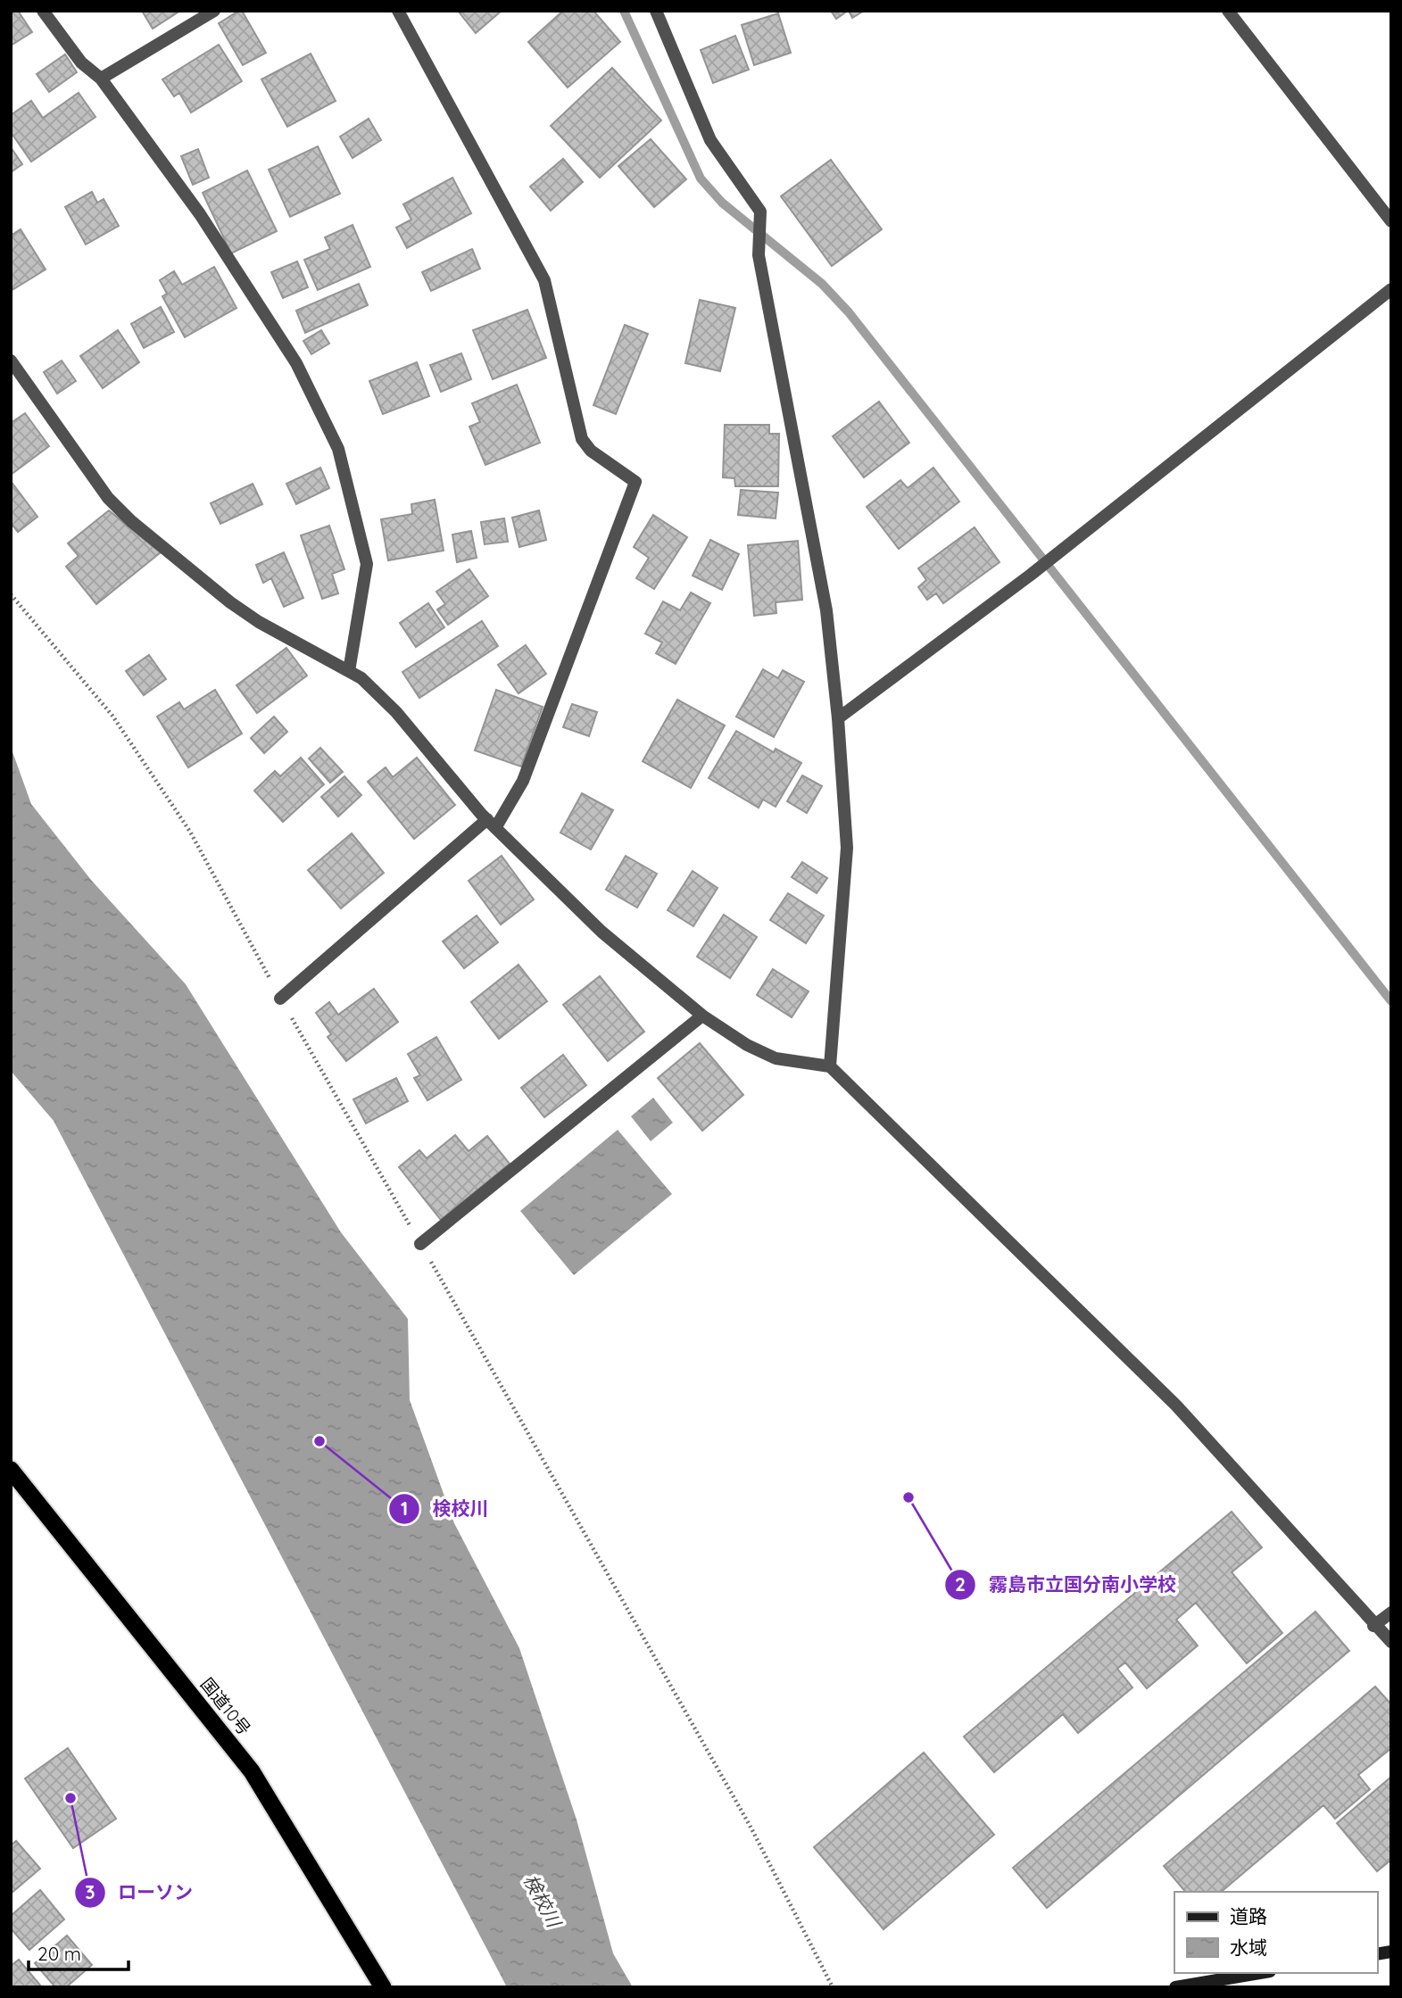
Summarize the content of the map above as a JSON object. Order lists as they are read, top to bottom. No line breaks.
{"streets":{"highway":["国道10号"]},"water":["検校川"],"places":["検校川","霧島市立国分南小学校","ローソン"],"legend":["道路","水域"],"scale_bar":"20 m"}
